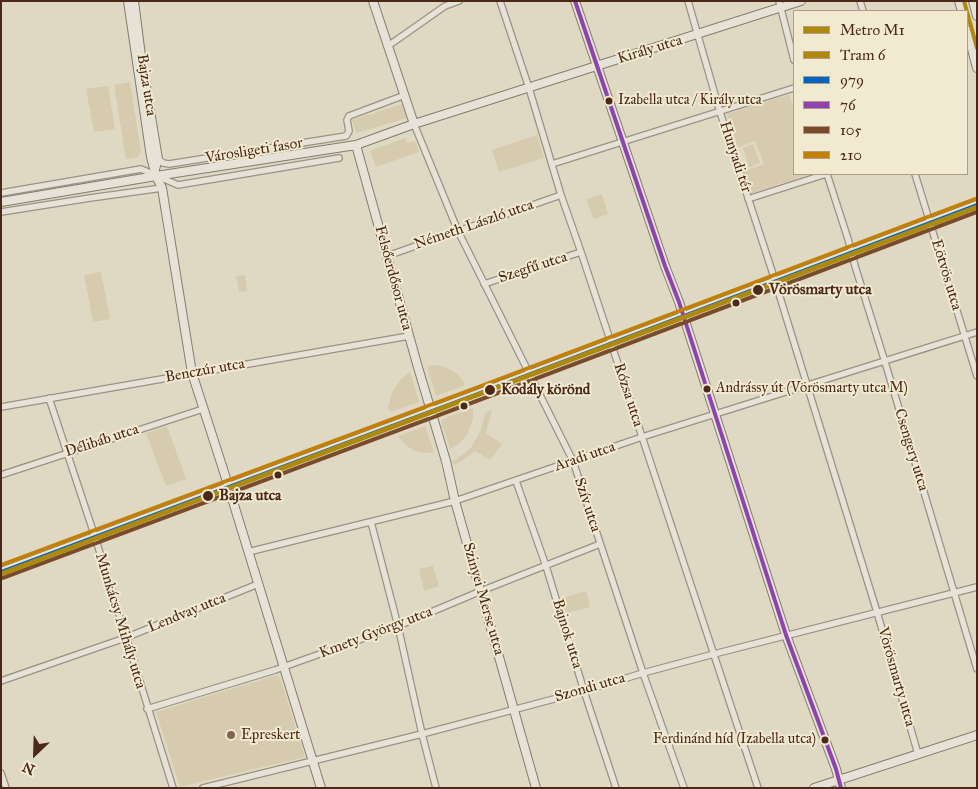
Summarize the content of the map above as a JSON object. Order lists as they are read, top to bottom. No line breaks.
{"streets":{"street":["Király utca","Bajza utca","Városligeti fasor","Hunyadi tér","Németh László utca","Szegfű utca","Eötvös utca","Felsőerdősor utca","Benczúr utca","Rózsa utca","Délibáb utca","Csengery utca","Aradi utca","Szív utca","Szinyei Merse utca","Lendvay utca","Munkácsy Mihály utca","Kmety György utca","Bajnok utca","Vörösmarty utca","Szondi utca"]},"crossings":[["Király utca","Városligeti fasor"],["Király utca","Rózsa utca"],["Király utca","Szív utca"],["Bajza utca","Városligeti fasor"],["Bajza utca","Benczúr utca"],["Bajza utca","Délibáb utca"],["Bajza utca","Aradi utca"],["Bajza utca","Lendvay utca"],["Bajza utca","Kmety György utca"],["Bajza utca","Szondi utca"],["Városligeti fasor","Felsőerdősor utca"],["Városligeti fasor","Szív utca"],["Hunyadi tér","Vörösmarty utca"],["Németh László utca","Felsőerdősor utca"],["Németh László utca","Rózsa utca"],["Németh László utca","Szív utca"],["Szegfű utca","Rózsa utca"],["Szegfű utca","Szív utca"],["Eötvös utca","Aradi utca"],["Felsőerdősor utca","Benczúr utca"],["Felsőerdősor utca","Szinyei Merse utca"],["Benczúr utca","Munkácsy Mihály utca"],["Rózsa utca","Aradi utca"],["Rózsa utca","Szondi utca"],["Délibáb utca","Munkácsy Mihály utca"],["Csengery utca","Aradi utca"],["Csengery utca","Szondi utca"],["Aradi utca","Szív utca"],["Aradi utca","Szinyei Merse utca"],["Aradi utca","Bajnok utca"],["Aradi utca","Vörösmarty utca"],["Szív utca","Kmety György utca"],["Szív utca","Szondi utca"],["Szinyei Merse utca","Kmety György utca"],["Szinyei Merse utca","Szondi utca"],["Lendvay utca","Munkácsy Mihály utca"],["Munkácsy Mihály utca","Kmety György utca"],["Kmety György utca","Bajnok utca"],["Bajnok utca","Szondi utca"],["Vörösmarty utca","Szondi utca"]],"places":["Izabella utca / Király utca","Vörösmarty utca","Andrássy út (Vörösmarty utca M)","Kodály körönd","Bajza utca","Epreskert","Ferdinánd híd (Izabella utca)"],"lines":["tram line 6","transit line 76","transit line 210","transit line 979","metro line M1","transit line 105"],"legend":["Metro M1","Tram 6","979","76","105","210"],"north":"bottom left"}
